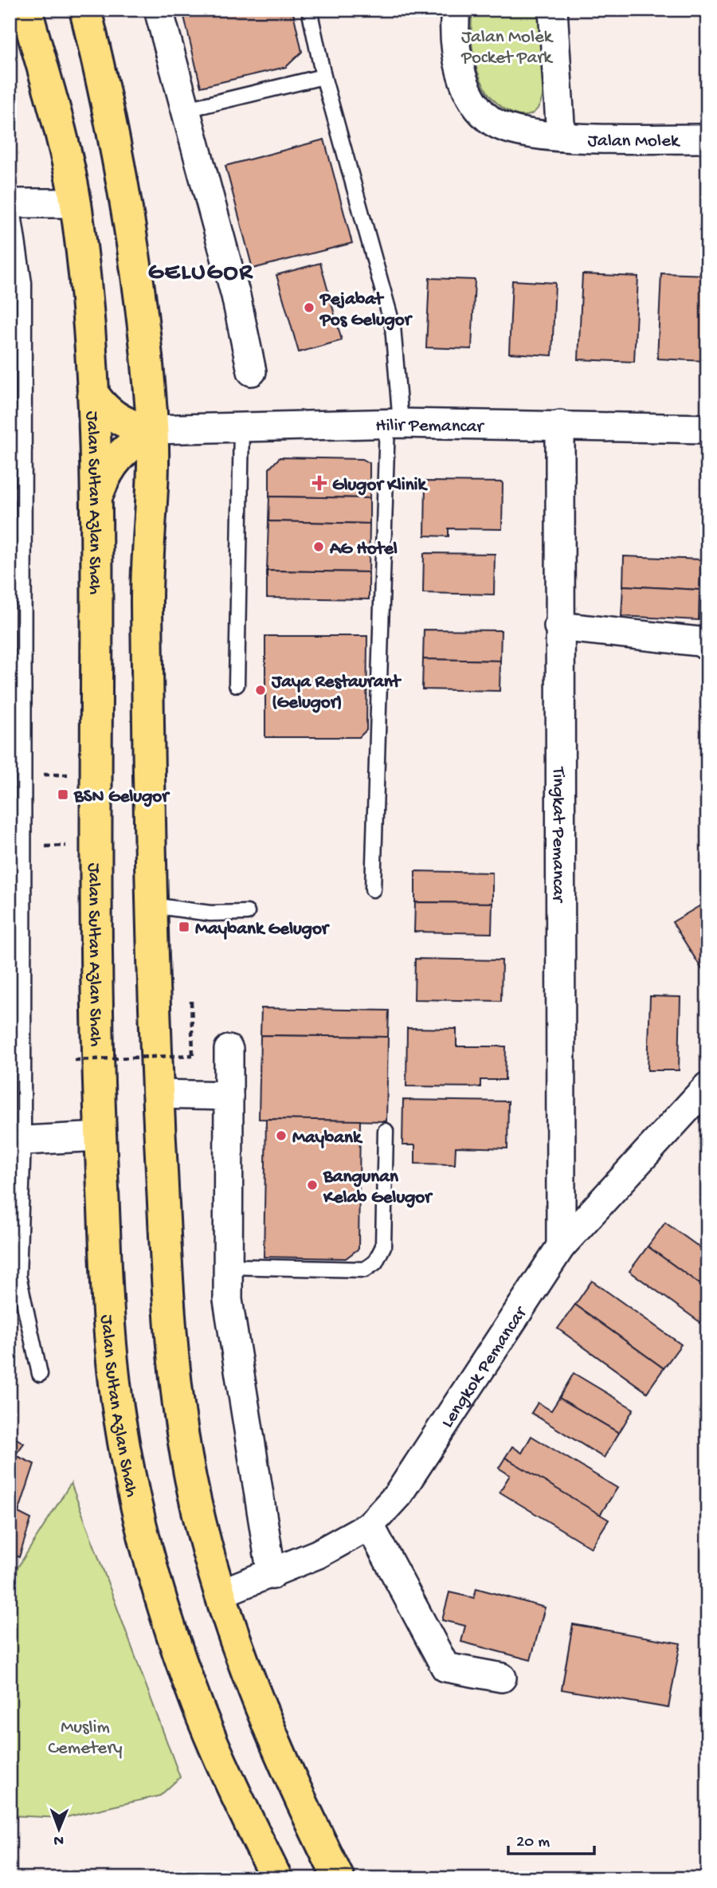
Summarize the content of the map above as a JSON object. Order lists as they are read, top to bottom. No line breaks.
{"streets":{"highway":["Jalan Sultan Azlan Shah"],"street":["Jalan Molek","Hilir Pemancar","Tingkat Pemancar","Lengkok Pemancar"]},"crossings":[["Hilir Pemancar","Tingkat Pemancar"],["Tingkat Pemancar","Lengkok Pemancar"]],"districts":["GELUGOR"],"parks":["Jalan Molek Pocket Park","Muslim Cemetery"],"places":{"other":["Pejabat Pos Gelugor","AG Hotel","Jaya Restaurant (Gelugor)","Maybank","Bangunan Kelab Gelugor"],"health":["Glugor Klinik"],"transit":["BSN Gelugor","Maybank Gelugor"]},"scale_bar":"20 m","north":"bottom"}
